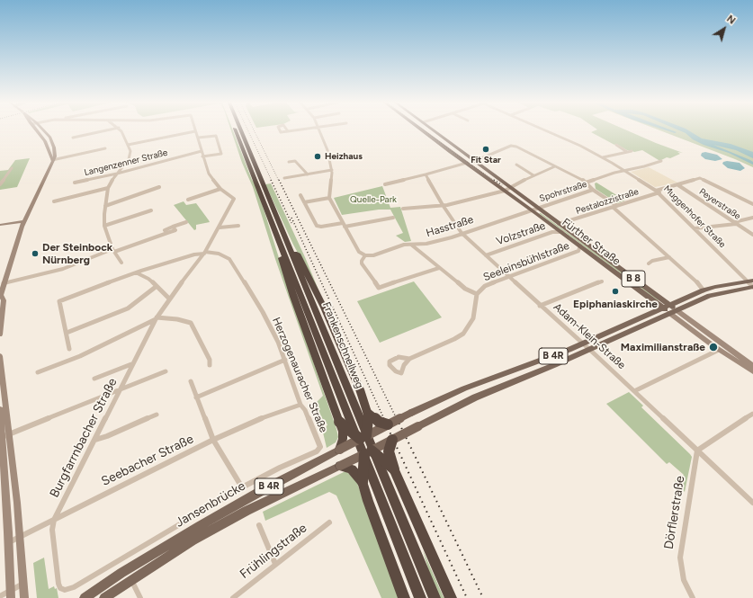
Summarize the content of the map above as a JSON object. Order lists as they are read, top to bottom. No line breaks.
{"streets":{"highway":["Frankenschnellweg"],"main road":["Fürther Straße","B 8","B 4R","Jansenbrücke"],"street":["Langenzenner Straße","Spohrstraße","Pestalozzistraße","Peyerstraße","Muggenhofer Straße","Hasstraße","Volzstraße","Seeleinsbühlstraße","Adam-Klein-Straße","Herzogenauracher Straße","Burgfarrnbacher Straße","Seebacher Straße","Dörflerstraße","Frühlingstraße"]},"crossings":[["Spohrstraße","Hasstraße"],["Spohrstraße","Fürther Straße"],["Pestalozzistraße","Peyerstraße"],["Pestalozzistraße","Muggenhofer Straße"],["Pestalozzistraße","Fürther Straße"],["Muggenhofer Straße","B 4R"],["Hasstraße","Fürther Straße"],["Hasstraße","Adam-Klein-Straße"],["Volzstraße","Fürther Straße"],["Volzstraße","Adam-Klein-Straße"],["Fürther Straße","Seeleinsbühlstraße"],["Fürther Straße","B 4R"],["Seeleinsbühlstraße","Adam-Klein-Straße"],["Adam-Klein-Straße","B 4R"],["Adam-Klein-Straße","Jansenbrücke"],["Adam-Klein-Straße","Dörflerstraße"],["B 4R","Jansenbrücke"],["Herzogenauracher Straße","Burgfarrnbacher Straße"],["Herzogenauracher Straße","Seebacher Straße"],["Burgfarrnbacher Straße","Seebacher Straße"]],"parks":["Quelle-Park"],"places":["Fit Star","Heizhaus","Der Steinbock Nürnberg","Epiphaniaskirche","Maximilianstraße"],"north":"top right"}
